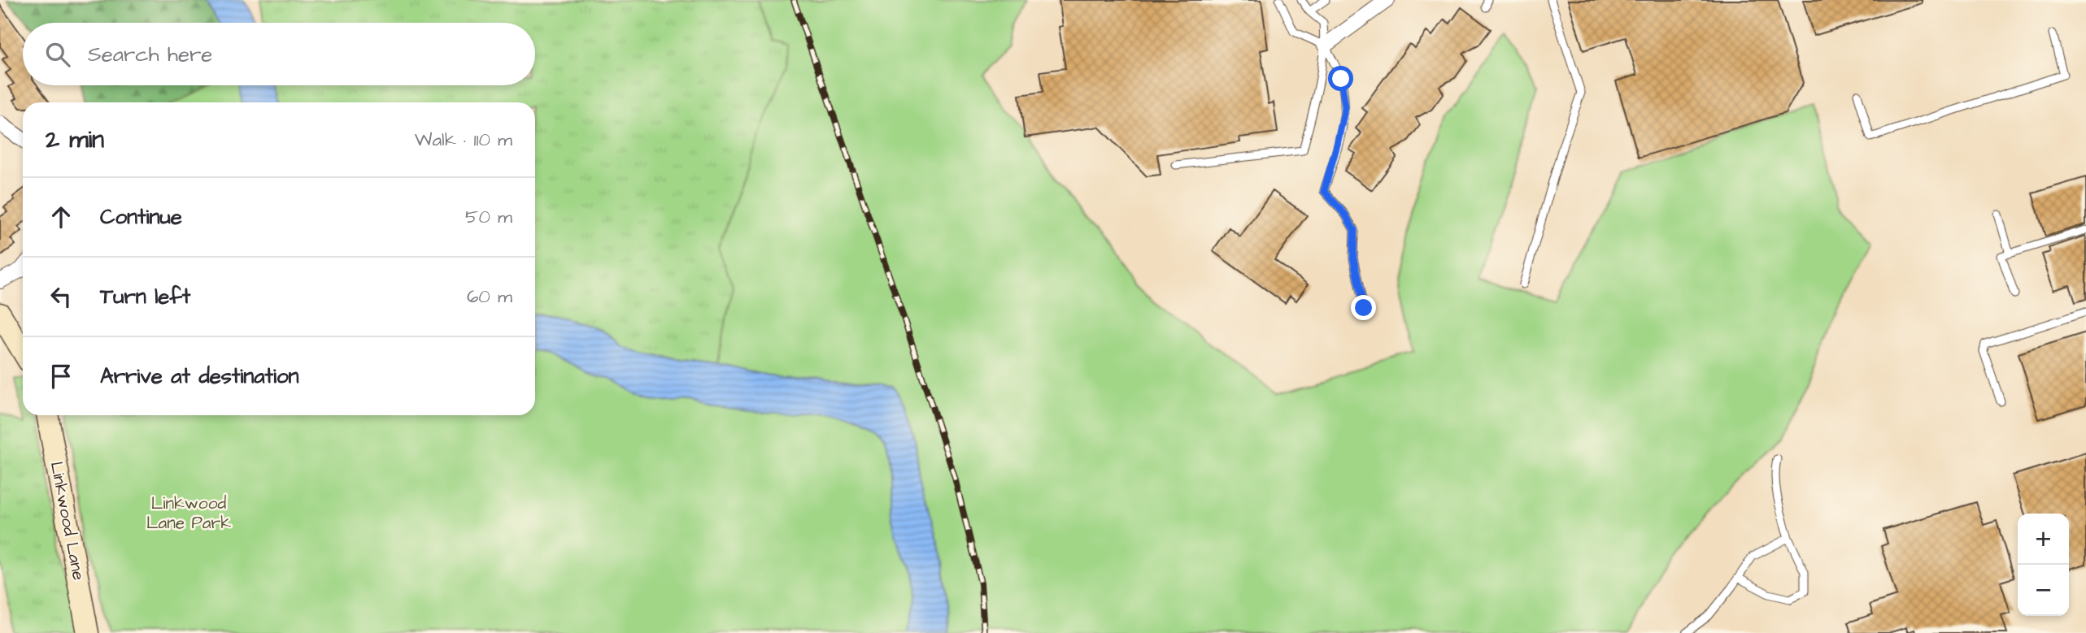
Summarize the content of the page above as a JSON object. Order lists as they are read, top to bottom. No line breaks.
{"streets":{"street":["Linkwood Lane"]},"parks":["Linkwood Lane Park"],"page":{"search":"Search here","heading":["2 min","Walk · 110 m"],"list":[["Continue","50 m"],["Turn left","60 m"],"Arrive at destination"],"map_buttons":["+","−"]}}
